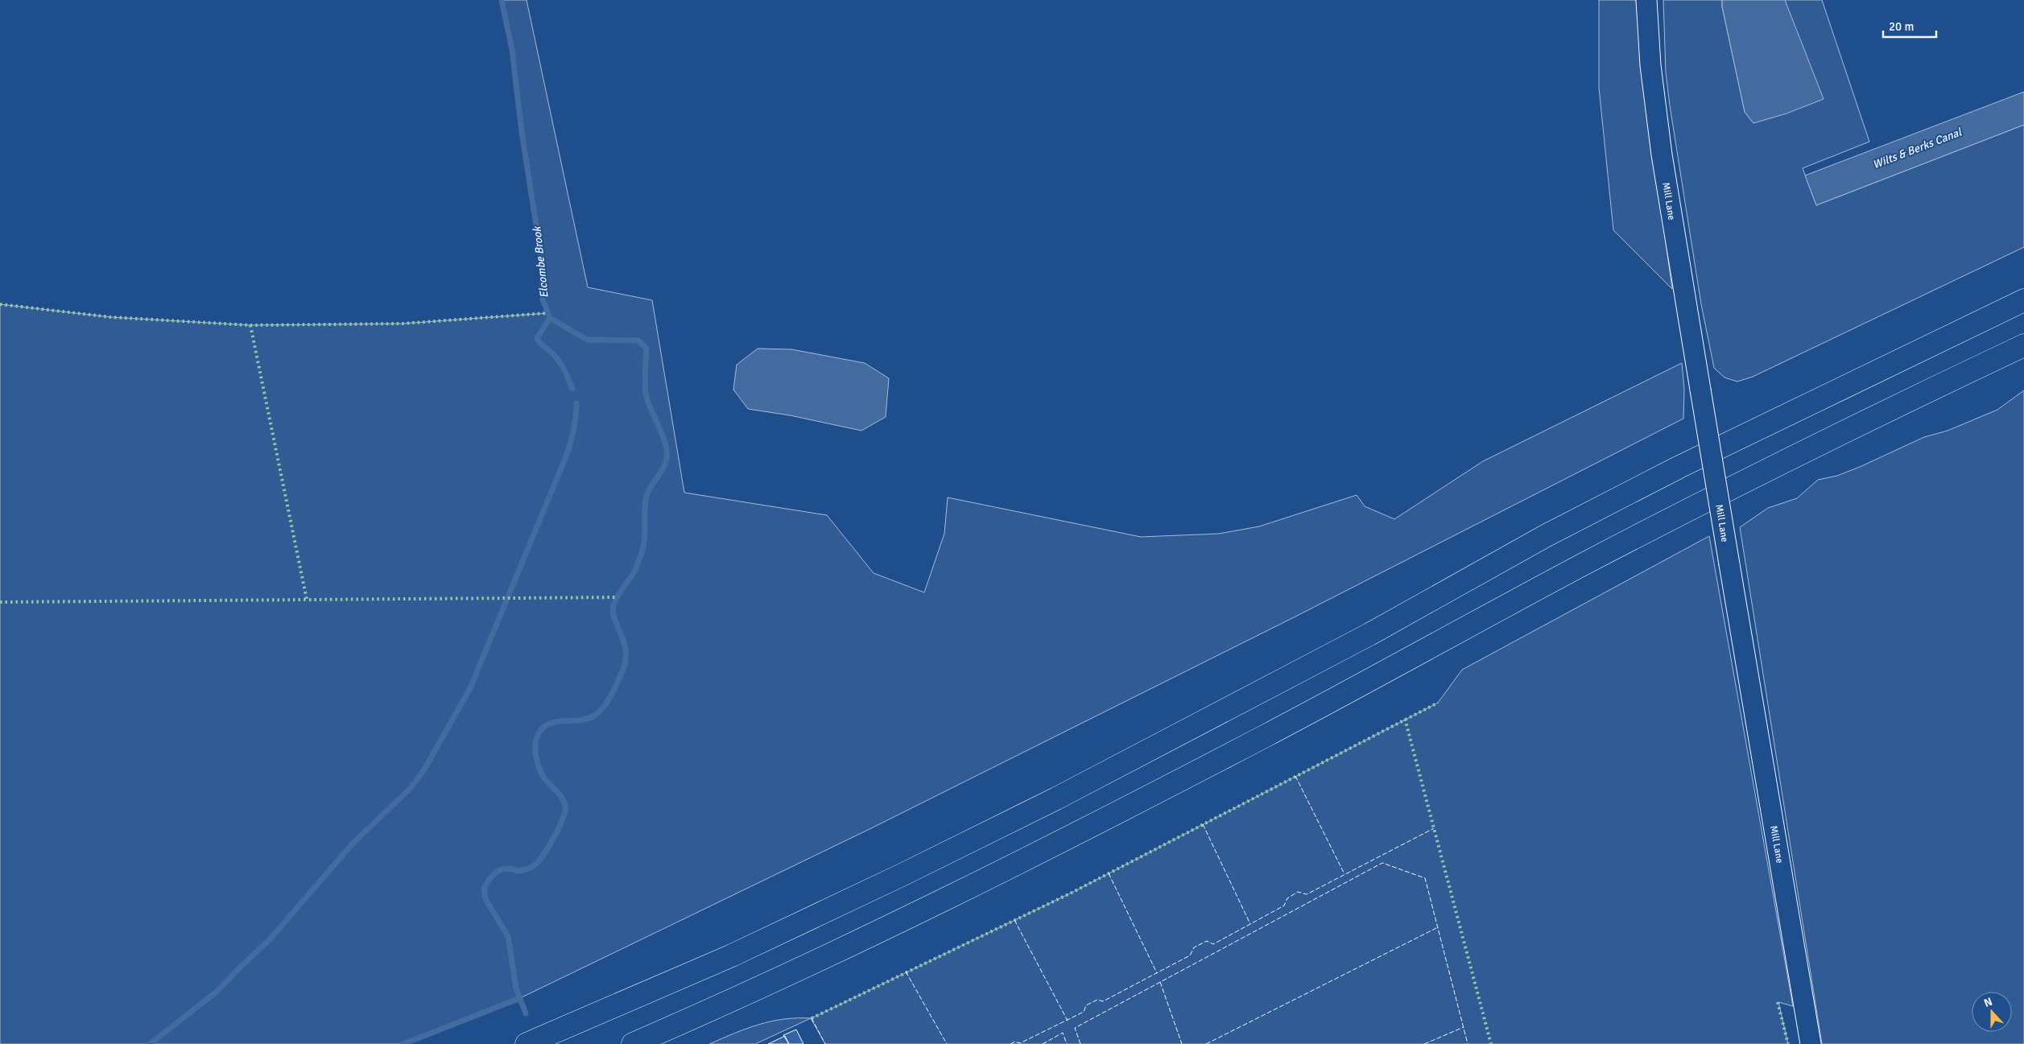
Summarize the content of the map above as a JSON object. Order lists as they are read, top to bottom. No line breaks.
{"streets":{"street":["Mill Lane"]},"water":["Wilts & Berks Canal","Elcombe Brook"],"scale_bar":"20 m","north":"top"}
